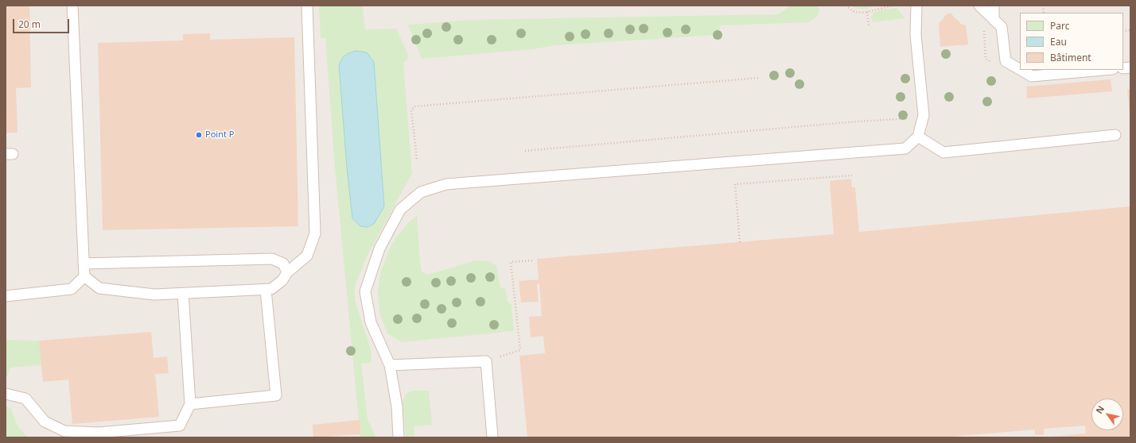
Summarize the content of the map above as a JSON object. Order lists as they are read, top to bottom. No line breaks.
{"places":["Point P"],"legend":["Parc","Eau","Bâtiment"],"scale_bar":"20 m","north":"top left"}
